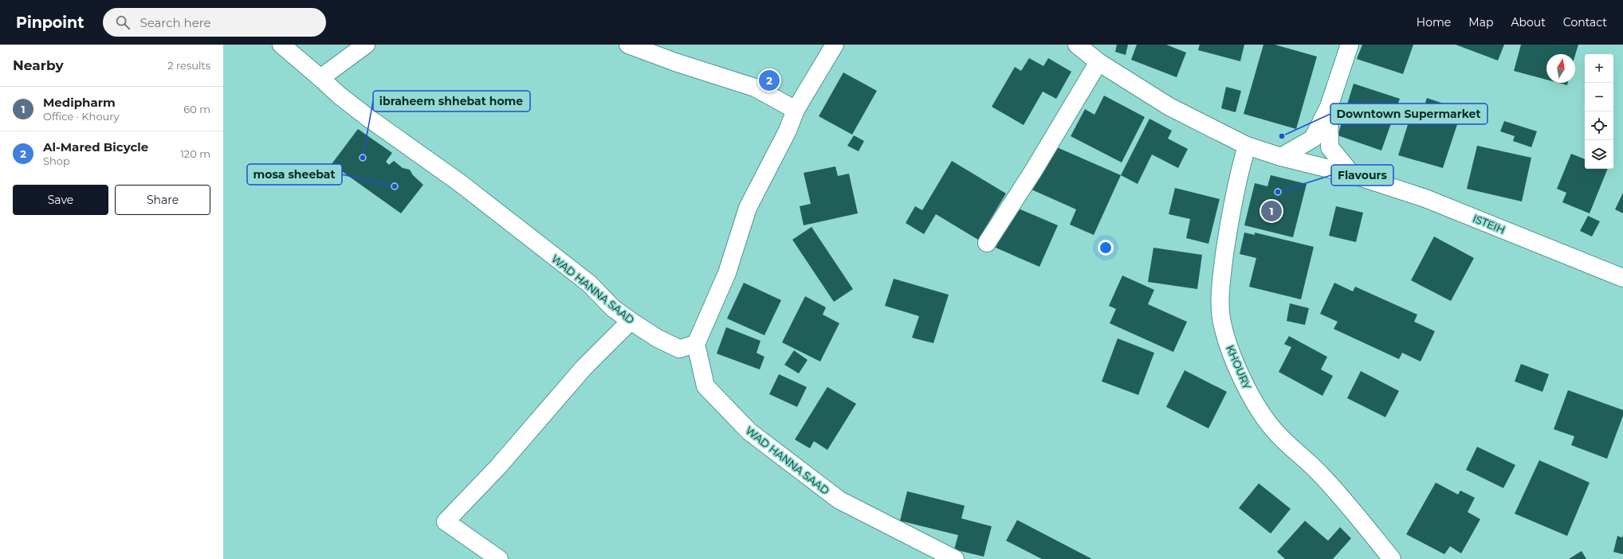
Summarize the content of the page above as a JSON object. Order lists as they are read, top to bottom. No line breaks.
{"streets":{"street":["ISTEIH","WAD HANNA SAAD","KHOURY"]},"crossings":[["ISTEIH","KHOURY"]],"places":["Downtown Supermarket","ibraheem shhebat home","mosa sheebat","Flavours"],"north":"top","page":{"header":"Pinpoint","search":"Search here","nav":["Home","Map","About","Contact"],"heading":["Nearby","2 results"],"map_buttons":["+","−"],"pins":["2","1"],"list":[{"mark":"1","name":"Medipharm","note":"Office · Khoury","value":"60 m"},{"mark":"2","name":"Al-Mared Bicycle","note":"Shop","value":"120 m"}],"buttons":["Save","Share"]}}
